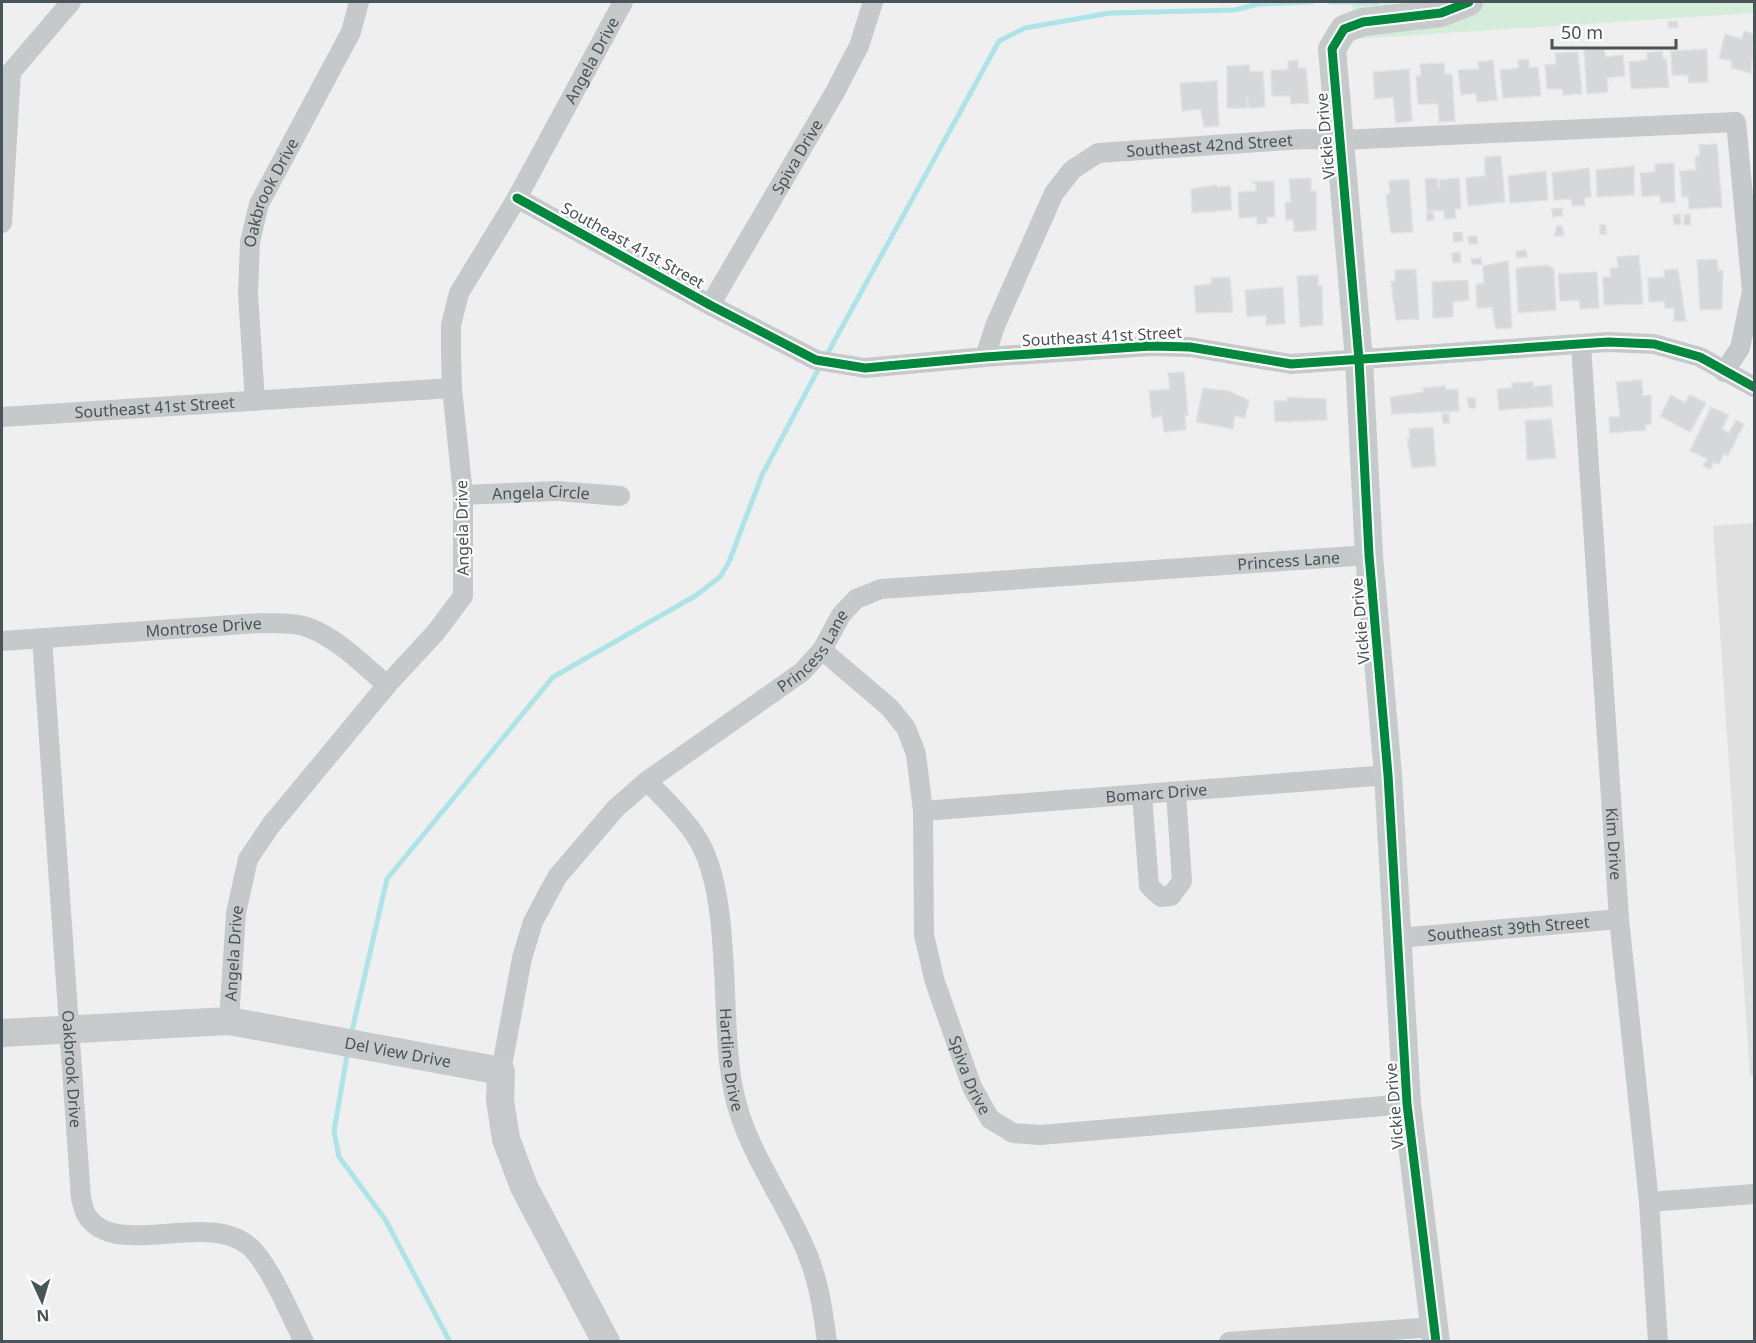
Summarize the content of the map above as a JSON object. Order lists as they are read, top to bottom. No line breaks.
{"streets":{"street":["Angela Drive","Vickie Drive","Southeast 42nd Street","Spiva Drive","Oakbrook Drive","Southeast 41st Street","Angela Circle","Princess Lane","Montrose Drive","Bomarc Drive","Kim Drive","Southeast 39th Street","Del View Drive","Hartline Drive"]},"crossings":[["Angela Drive","Southeast 41st Street"],["Angela Drive","Angela Circle"],["Angela Drive","Montrose Drive"],["Angela Drive","Del View Drive"],["Vickie Drive","Southeast 42nd Street"],["Vickie Drive","Spiva Drive"],["Vickie Drive","Southeast 41st Street"],["Vickie Drive","Princess Lane"],["Vickie Drive","Bomarc Drive"],["Vickie Drive","Southeast 39th Street"],["Southeast 42nd Street","Southeast 41st Street"],["Spiva Drive","Southeast 41st Street"],["Spiva Drive","Princess Lane"],["Spiva Drive","Bomarc Drive"],["Oakbrook Drive","Southeast 41st Street"],["Oakbrook Drive","Montrose Drive"],["Oakbrook Drive","Del View Drive"],["Southeast 41st Street","Kim Drive"],["Princess Lane","Del View Drive"],["Princess Lane","Hartline Drive"],["Kim Drive","Southeast 39th Street"]],"scale_bar":"50 m","north":"bottom"}
